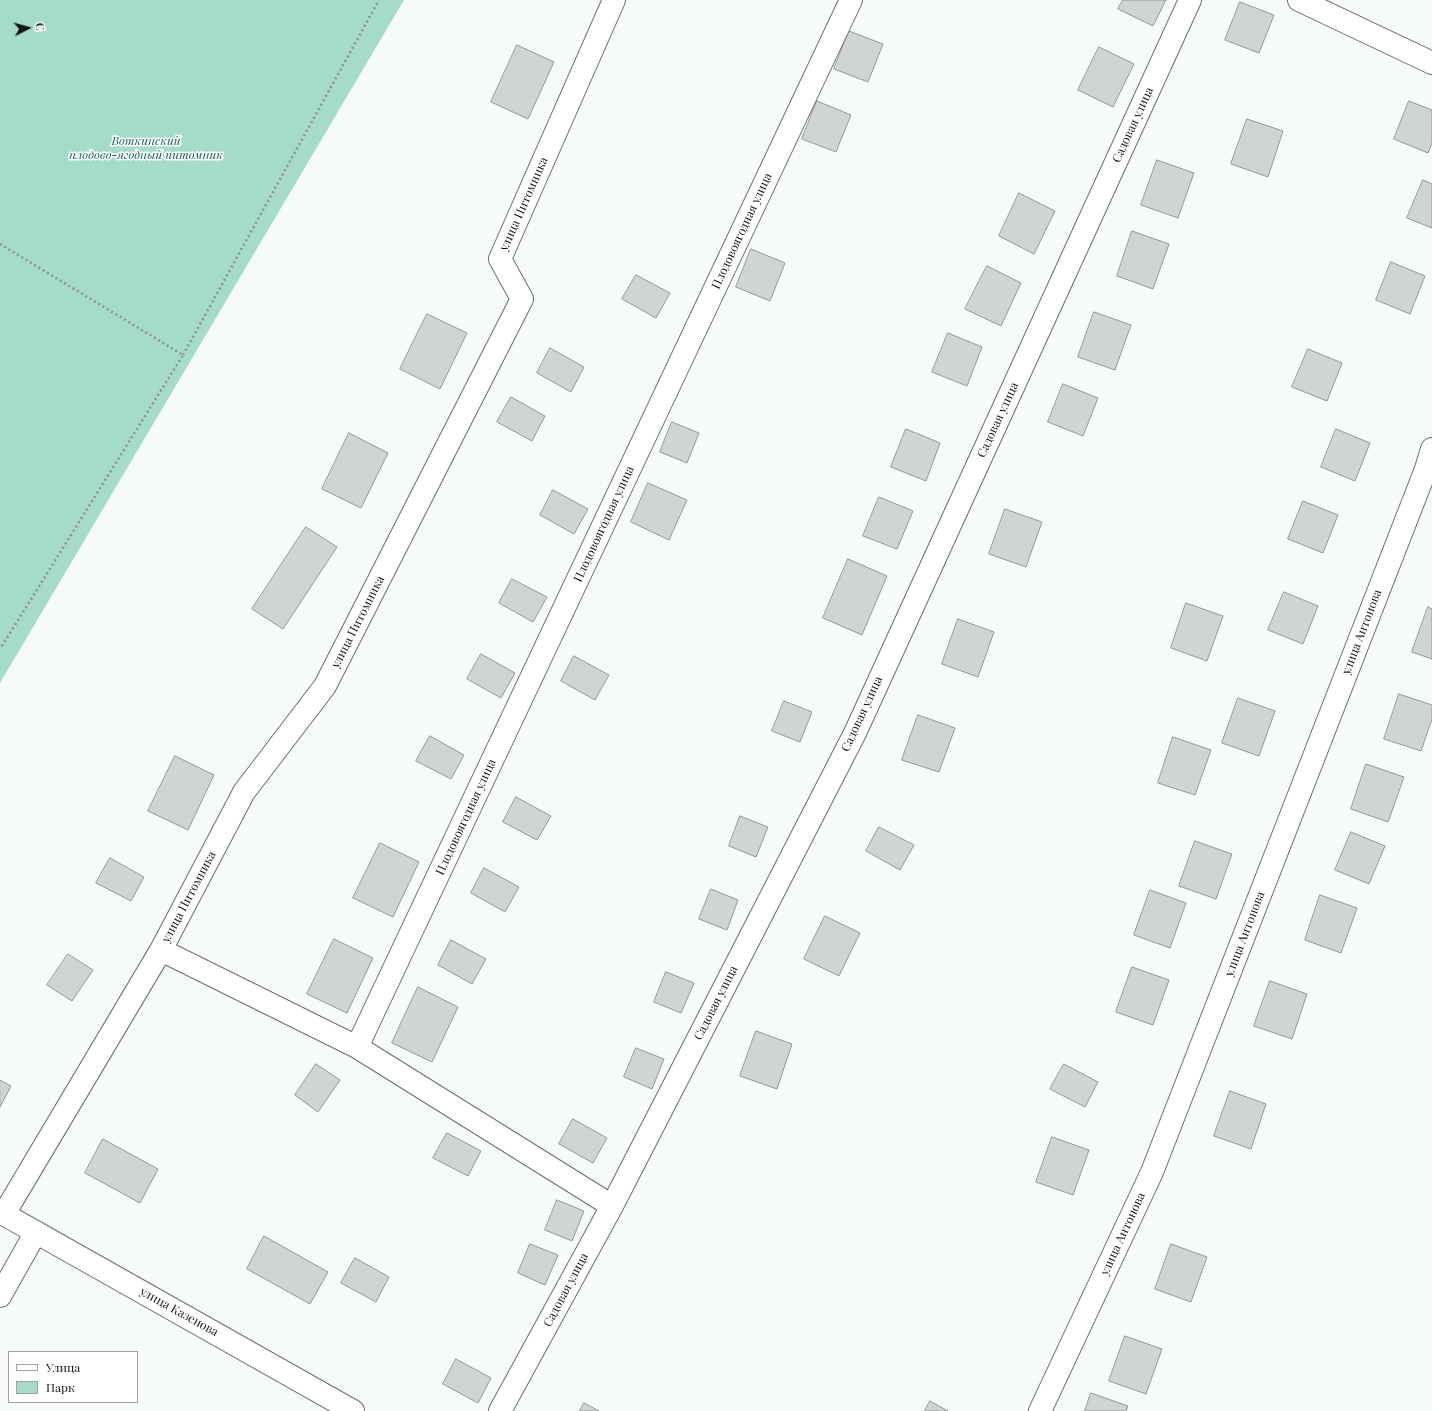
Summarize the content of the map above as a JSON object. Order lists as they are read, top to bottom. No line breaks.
{"streets":{"street":["Садовая улица","улица Питомника","Плодовоягодная улица","улица Антонова","улица Казенова"]},"crossings":[["улица Питомника","улица Казенова"]],"parks":["Воткинский плодово-ягодный питомник"],"legend":["Улица","Парк"],"north":"right"}
